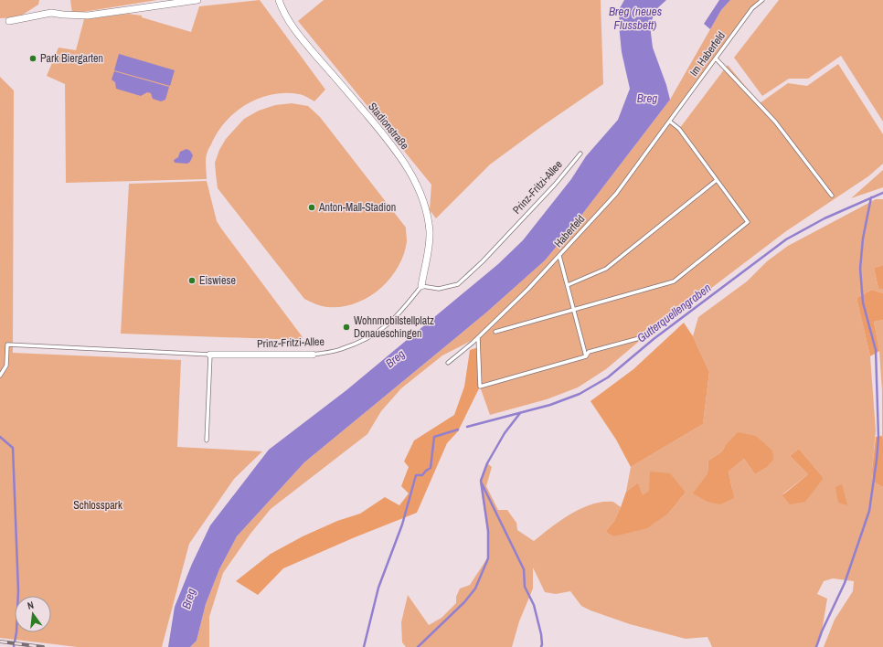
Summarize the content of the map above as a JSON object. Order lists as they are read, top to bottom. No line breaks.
{"streets":{"street":["Stadionstraße","Prinz-Fritzi-Allee"],"lane":["Im Haberfeld","Haberfeld"]},"crossings":[["Im Haberfeld","Haberfeld"],["Stadionstraße","Prinz-Fritzi-Allee"]],"water":["Breg (neues Flussbett)","Breg","Gutterquellengraben"],"parks":["Schlosspark"],"places":["Park Biergarten","Anton-Mall-Stadion","Eiswiese","Wohnmobilstellplatz Donaueschingen"],"north":"top"}
